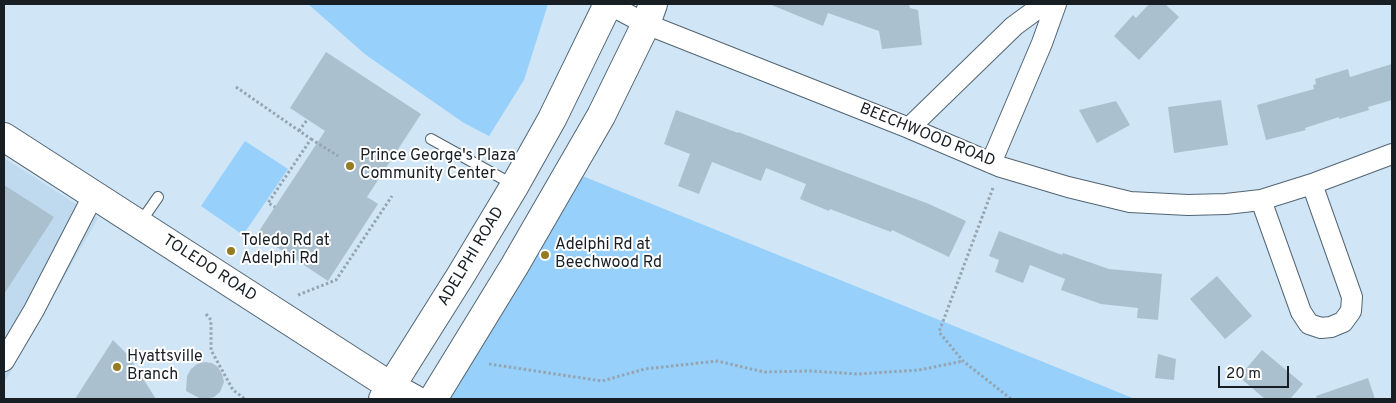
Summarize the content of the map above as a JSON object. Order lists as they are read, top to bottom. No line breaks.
{"streets":{"main road":["ADELPHI ROAD","TOLEDO ROAD"],"street":["BEECHWOOD ROAD"]},"crossings":[["BEECHWOOD ROAD","ADELPHI ROAD"],["ADELPHI ROAD","TOLEDO ROAD"]],"places":["Prince George's Plaza Community Center","Toledo Rd at Adelphi Rd","Adelphi Rd at Beechwood Rd","Hyattsville Branch"],"scale_bar":"20 m"}
